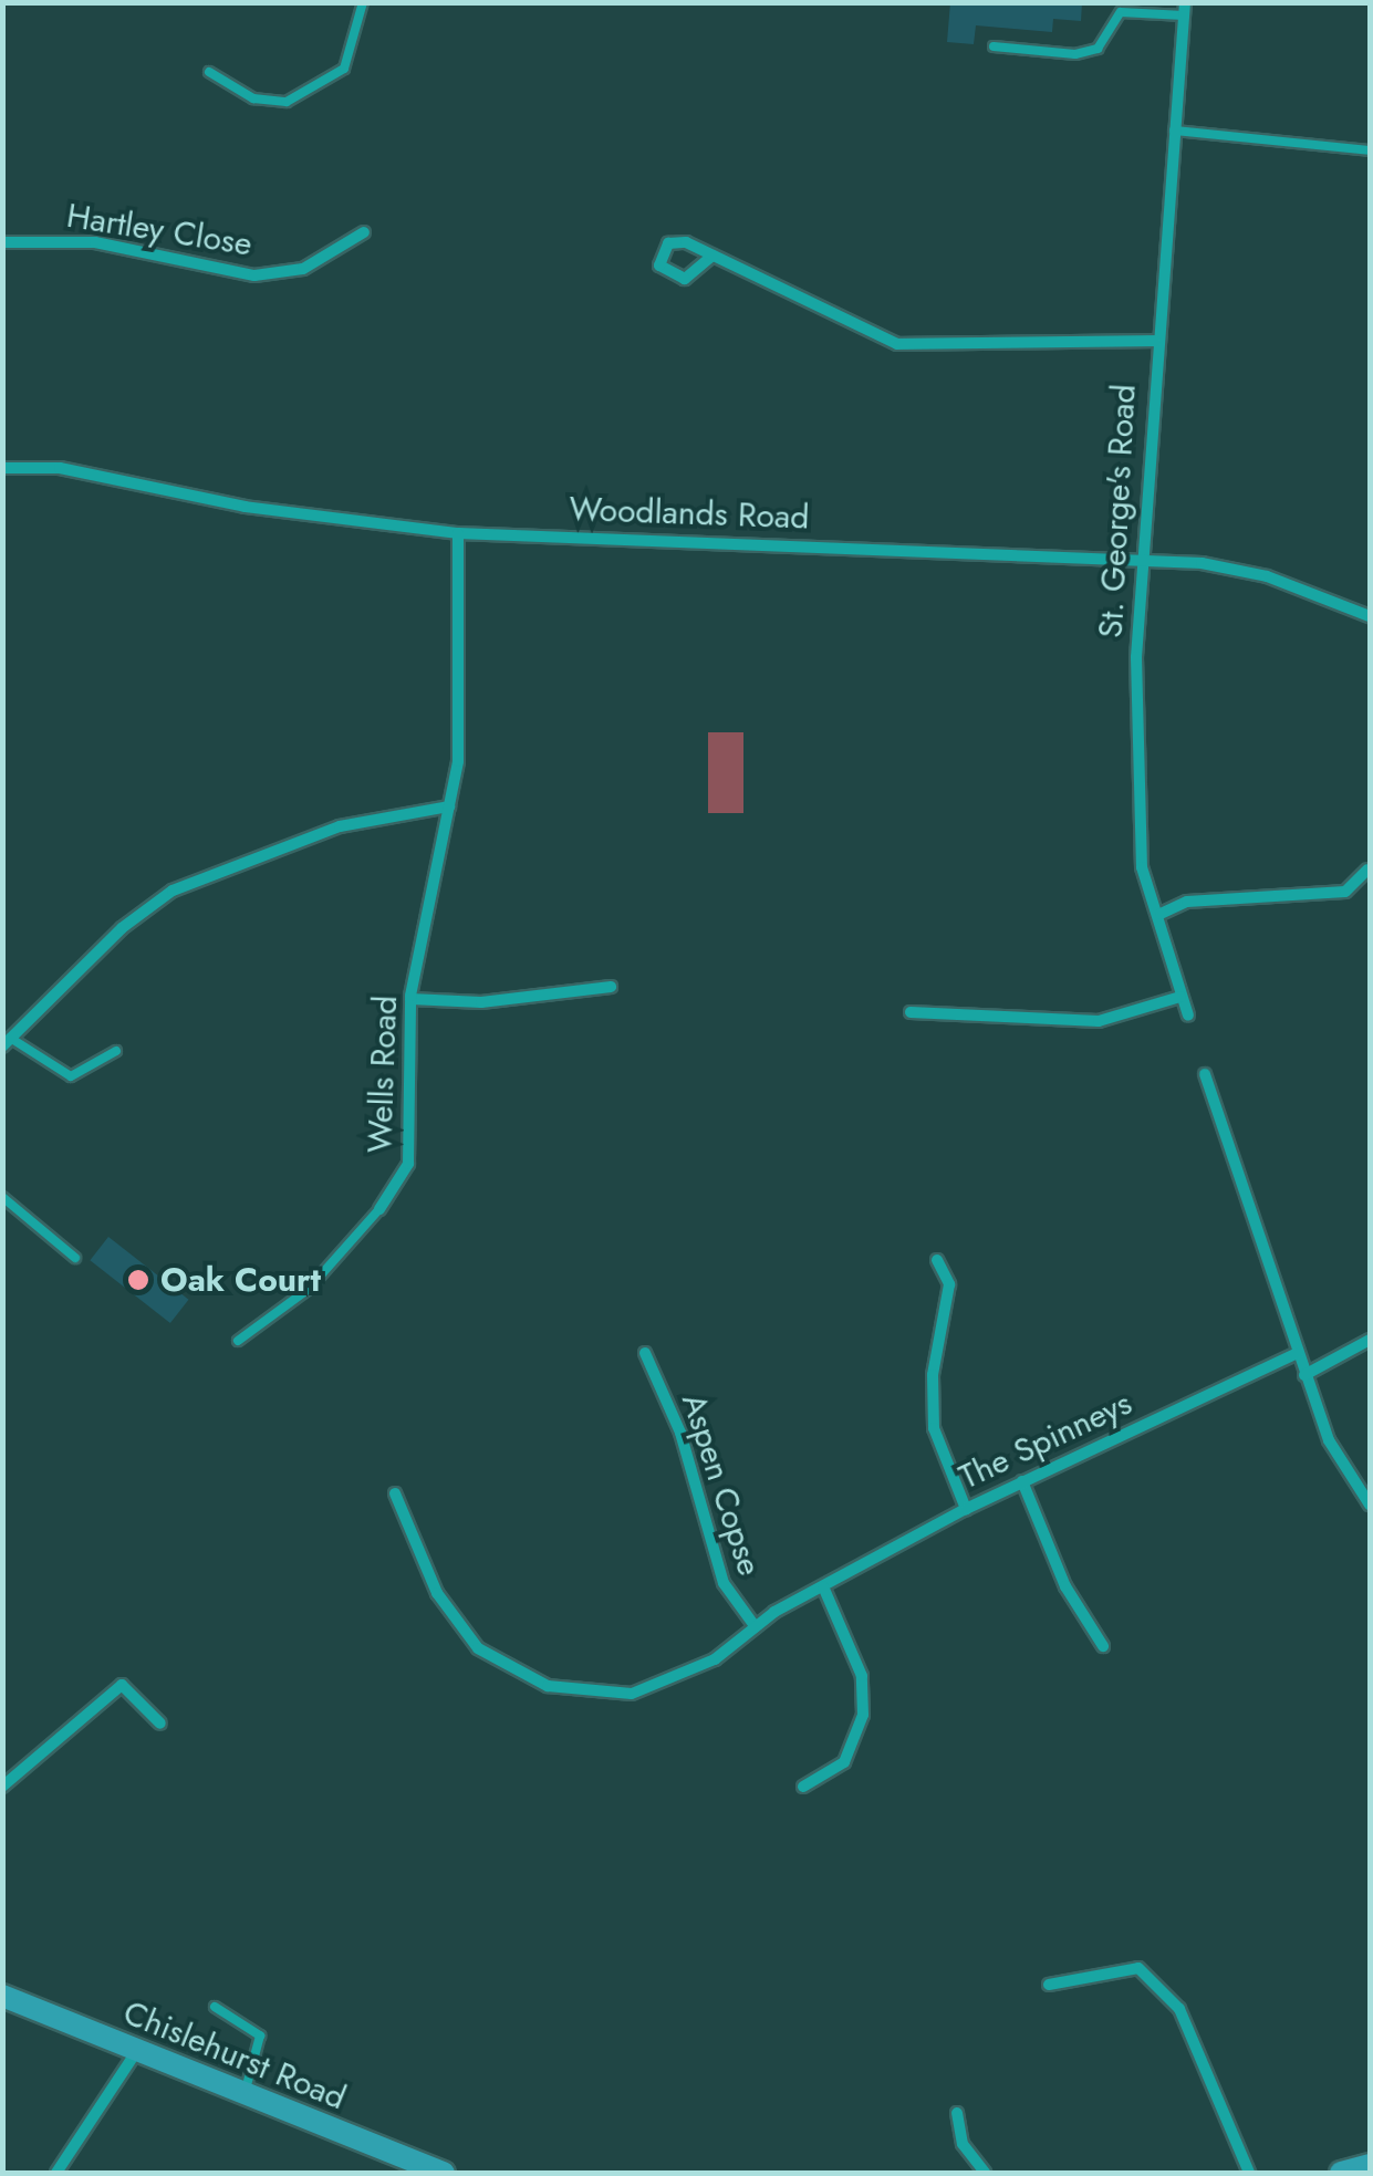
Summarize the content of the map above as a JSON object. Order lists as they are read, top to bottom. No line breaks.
{"streets":{"main road":["Chislehurst Road"],"street":["Hartley Close","St. George's Road","Woodlands Road","Wells Road","The Spinneys","Aspen Copse"]},"crossings":[["St. George's Road","Woodlands Road"],["Woodlands Road","Wells Road"],["The Spinneys","Aspen Copse"]],"places":["Oak Court"]}
